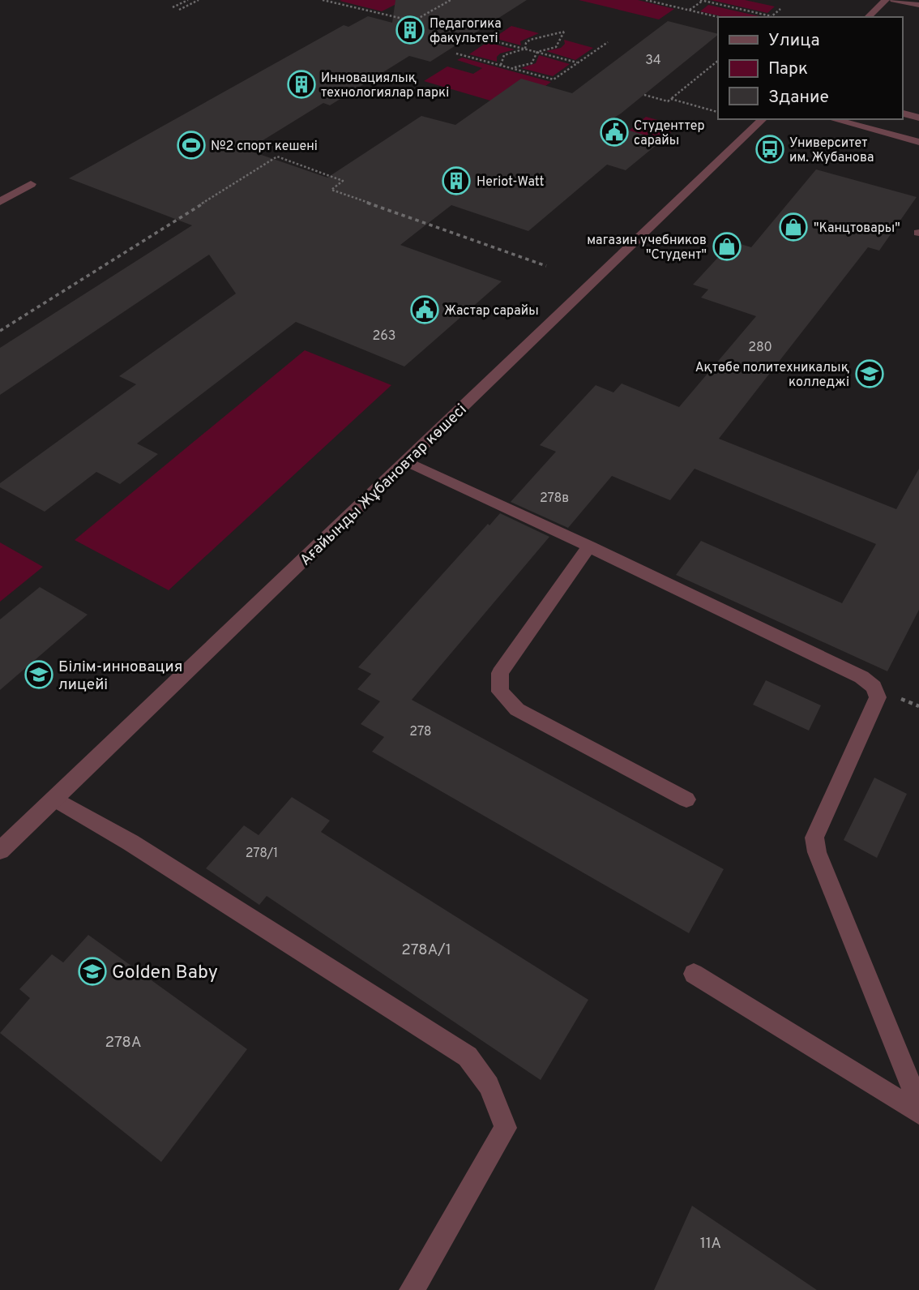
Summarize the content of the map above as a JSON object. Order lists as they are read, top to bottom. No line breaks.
{"streets":{"street":["Ағайынды Жұбановтар көшесі"]},"places":{"building":["Педагогика факультеті","Инновациялық технологиялар паркі","Heriot-Watt"],"public building":["Студенттер сарайы","Жастар сарайы"],"sports":["№2 спорт кешені"],"bus stop":["Университет им. Жубанова"],"shop":["\"Канцтовары\"","магазин учебников \"Студент\""],"school or university":["Ақтөбе политехникалық колледжі","Білім-инновация лицейі","Golden Baby"]},"house_numbers":["34","263","280","278в","278","278/1","278А/1","278А","11А"],"legend":["Улица","Парк","Здание"]}
